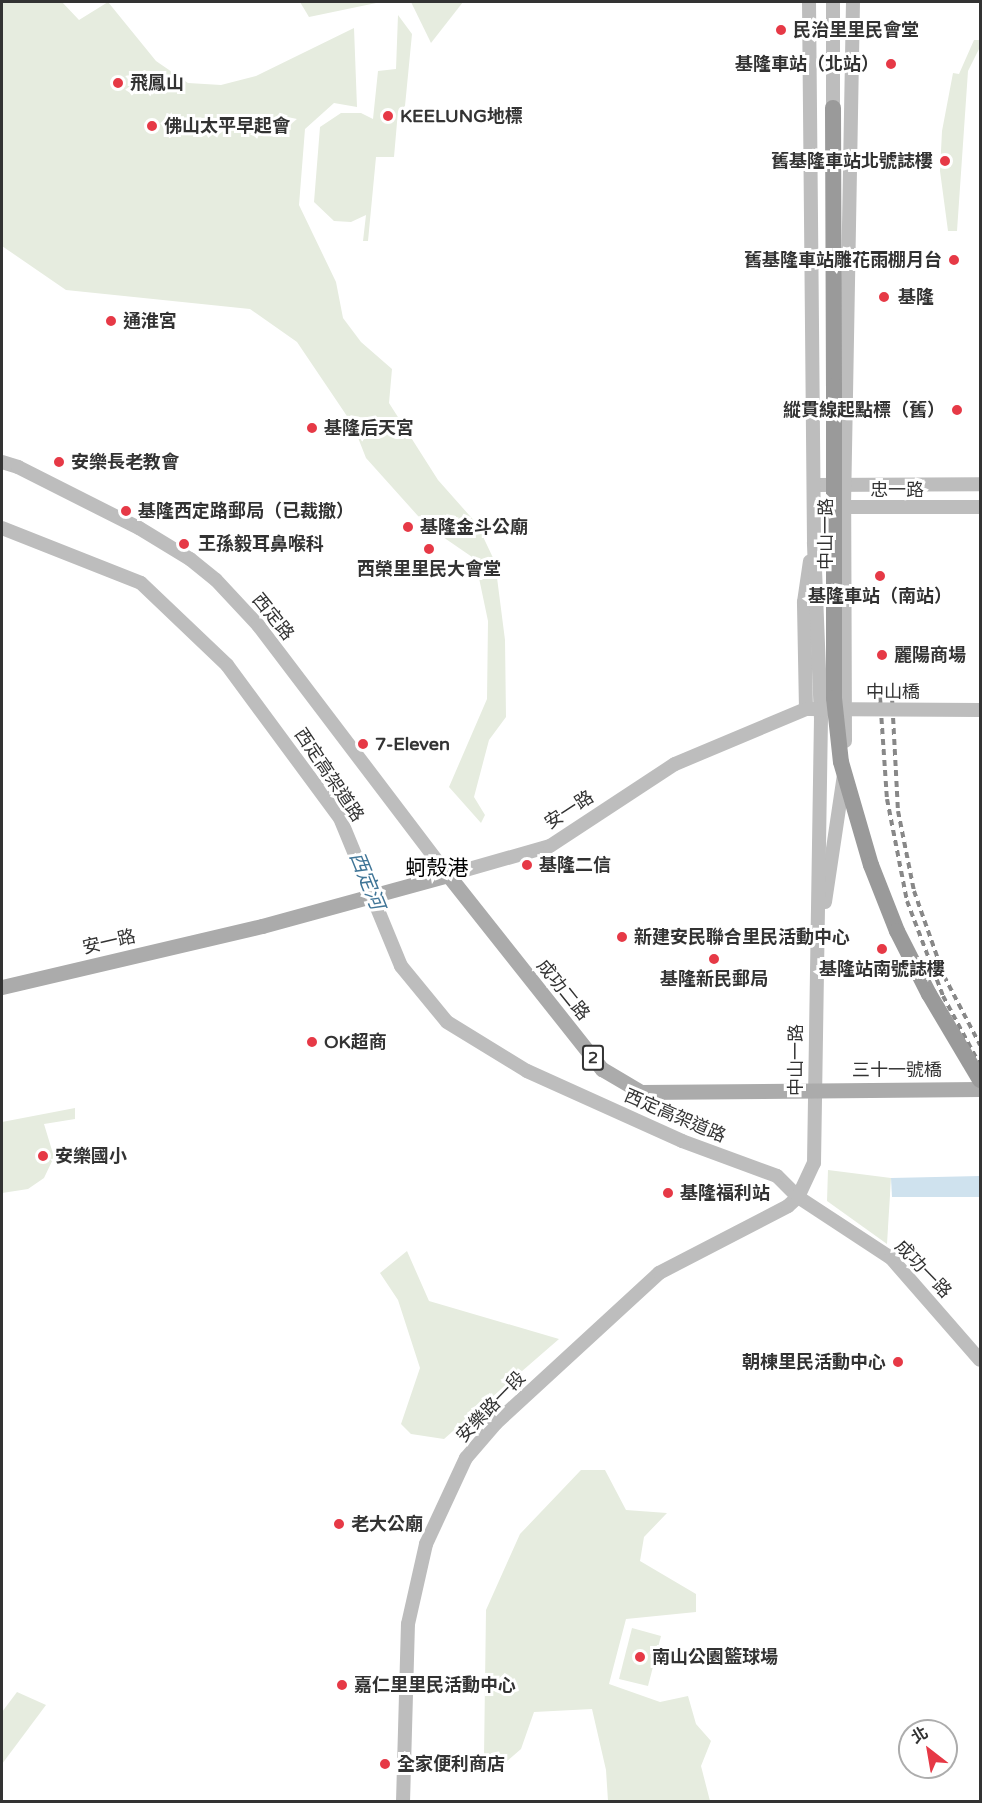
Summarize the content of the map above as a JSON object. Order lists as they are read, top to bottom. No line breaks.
{"streets":{"main road":["安一路","成功二路","2","三十一號橋"],"street":["忠一路","中山一路","西定路","中山橋","西定高架道路","成功一路","安樂路一段"]},"crossings":[["忠一路","中山一路"],["中山一路","西定高架道路"],["中山一路","成功二路"],["中山一路","三十一號橋"],["中山一路","成功一路"],["中山一路","安樂路一段"],["西定路","安一路"],["西定路","成功二路"],["中山橋","安一路"],["西定高架道路","成功一路"],["西定高架道路","安樂路一段"],["安一路","成功二路"],["成功二路","三十一號橋"],["成功一路","安樂路一段"]],"districts":["蚵殼港"],"water":["西定河"],"places":["民治里里民會堂","基隆車站（北站）","飛鳳山","KEELUNG地標","佛山太平早起會","舊基隆車站北號誌樓","舊基隆車站雕花雨棚月台","基隆","通淮宮","縱貫線起點標（舊）","基隆后天宮","安樂長老教會","基隆西定路郵局（已裁撤）","基隆金斗公廟","王孫毅耳鼻喉科","西榮里里民大會堂","基隆車站（南站）","麗陽商場","7-Eleven","基隆二信","新建安民聯合里民活動中心","基隆站南號誌樓","基隆新民郵局","OK超商","安樂國小","基隆福利站","朝棟里民活動中心","老大公廟","南山公園籃球場","嘉仁里里民活動中心","全家便利商店"],"north":"top left"}
